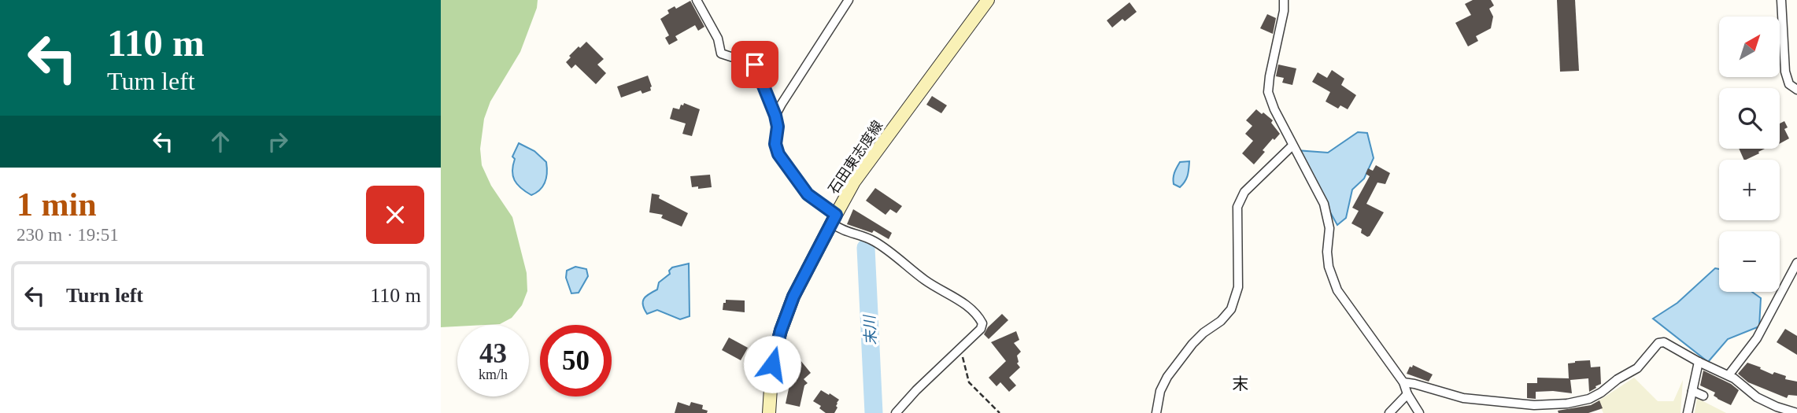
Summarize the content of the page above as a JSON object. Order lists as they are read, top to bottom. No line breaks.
{"streets":{"main road":["石田東志度線"]},"districts":["末"],"water":["末川"],"north":"top right","page":{"turn":["110 m","Turn left"],"map_buttons":["+","−"],"heading":["1 min","230 m · 19:51"],"list":[{"name":"Turn left","value":"110 m"}],"speed":"43 km/h","limit":"50"}}
